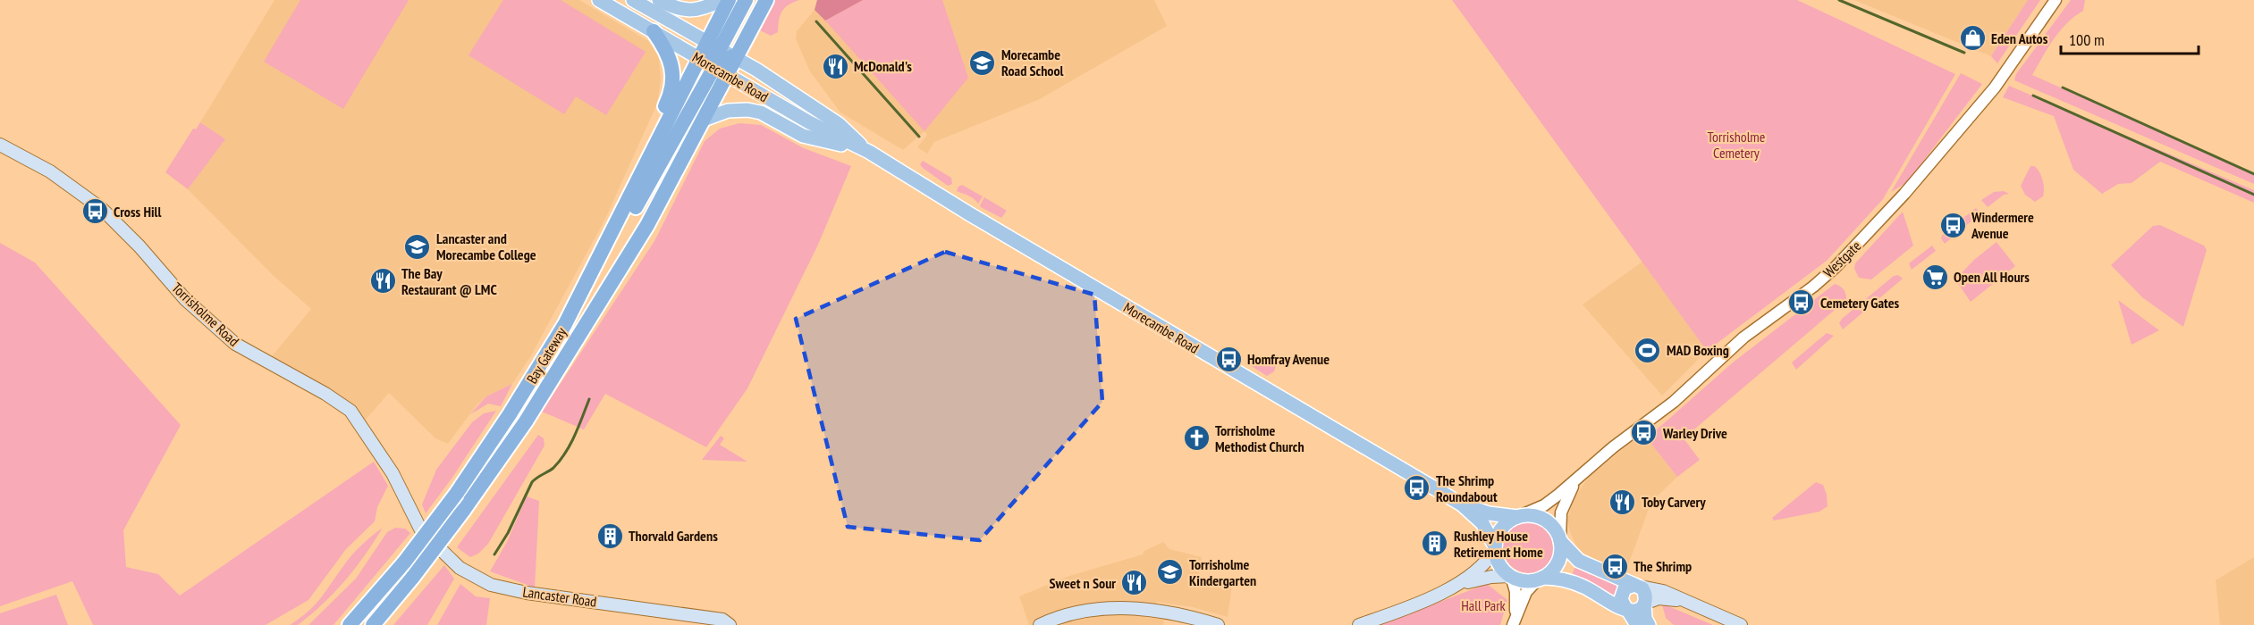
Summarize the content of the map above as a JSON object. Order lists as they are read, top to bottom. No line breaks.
{"streets":{"highway":["Bay Gateway"],"main road":["Morecambe Road","Torrisholme Road","Lancaster Road"],"street":["Westgate"]},"crossings":[["Morecambe Road","Westgate"],["Morecambe Road","Bay Gateway"],["Torrisholme Road","Lancaster Road"]],"parks":["Torrisholme Cemetery","Hall Park"],"places":{"shop":["Eden Autos"],"school or university":["Morecambe Road School","Lancaster and Morecambe College","Torrisholme Kindergarten"],"restaurant":["McDonald's","The Bay Restaurant @ LMC","Toby Carvery","Sweet n Sour"],"bus stop":["Cross Hill","Windermere Avenue","Cemetery Gates","Homfray Avenue","Warley Drive","The Shrimp Roundabout","The Shrimp"],"supermarket":["Open All Hours"],"sports":["MAD Boxing"],"church":["Torrisholme Methodist Church"],"building":["Thorvald Gardens","Rushley House Retirement Home"]},"scale_bar":"100 m"}
